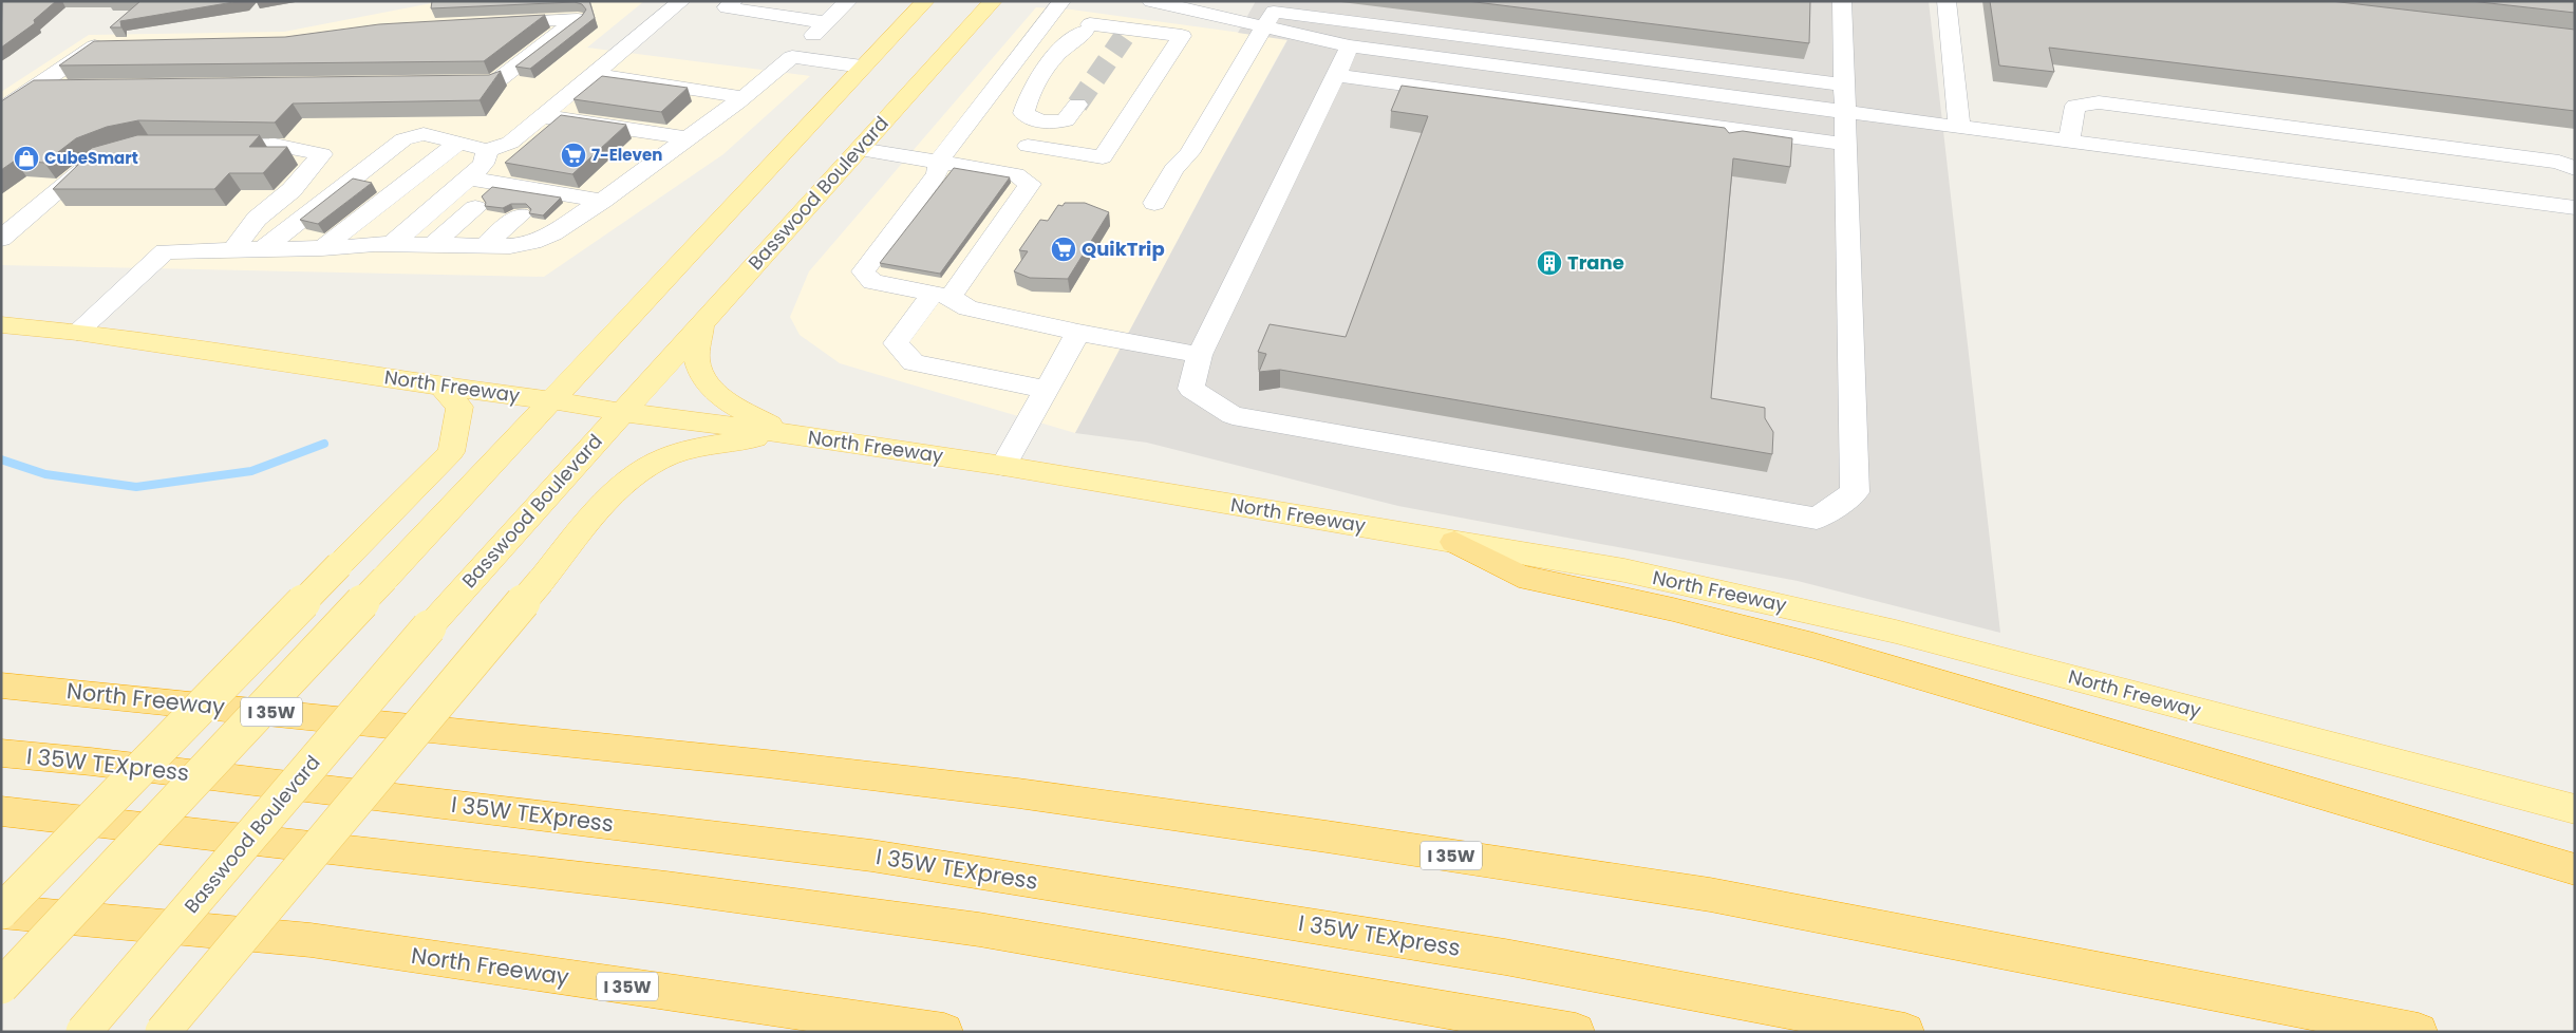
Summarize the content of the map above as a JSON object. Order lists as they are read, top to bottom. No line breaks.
{"streets":{"highway":["North Freeway","I 35W","I 35W TEXpress"],"main road":["Basswood Boulevard"]},"crossings":[["Basswood Boulevard","North Freeway"]],"places":{"supermarket":["7-Eleven","QuikTrip"],"shop":["CubeSmart"],"building":["Trane"]}}
